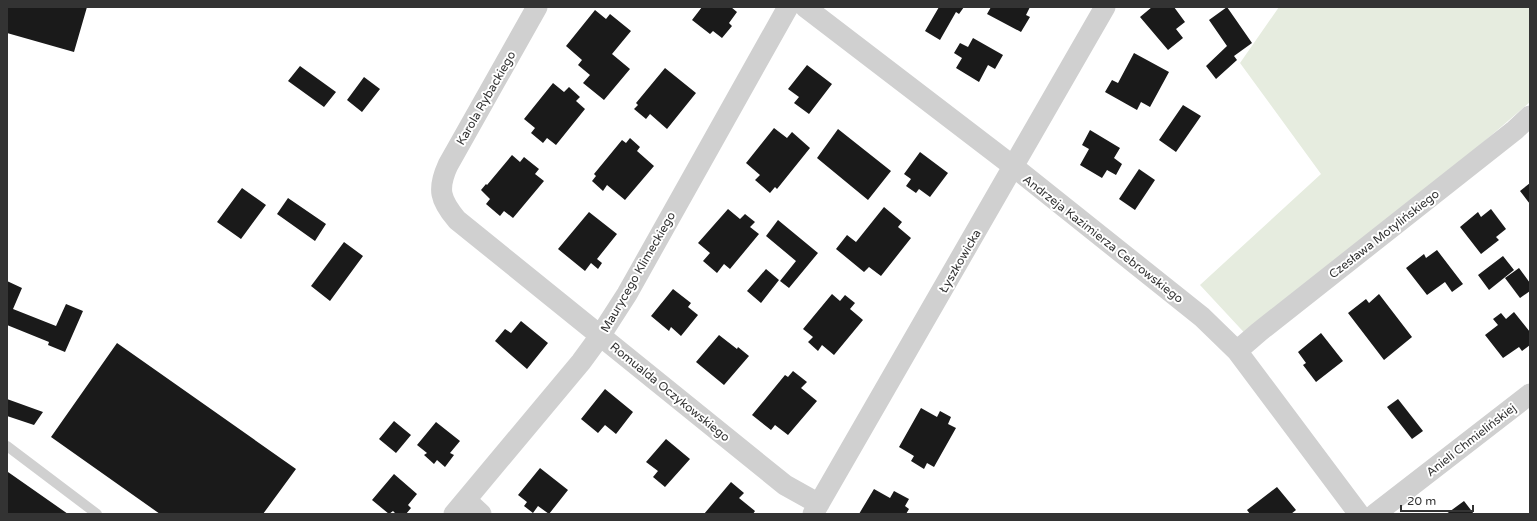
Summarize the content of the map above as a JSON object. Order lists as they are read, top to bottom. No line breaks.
{"streets":{"street":["Karola Rybackiego","Czesława Motylińskiego","Andrzeja Kazimierza Cebrowskiego","Łyszkowicka","Maurycego Klimeckiego","Romualda Oczykowskiego","Anieli Chmielińskiej"]},"crossings":[["Karola Rybackiego","Romualda Oczykowskiego"],["Czesława Motylińskiego","Andrzeja Kazimierza Cebrowskiego"],["Andrzeja Kazimierza Cebrowskiego","Łyszkowicka"],["Andrzeja Kazimierza Cebrowskiego","Anieli Chmielińskiej"],["Łyszkowicka","Romualda Oczykowskiego"],["Maurycego Klimeckiego","Romualda Oczykowskiego"]],"scale_bar":"20 m"}
